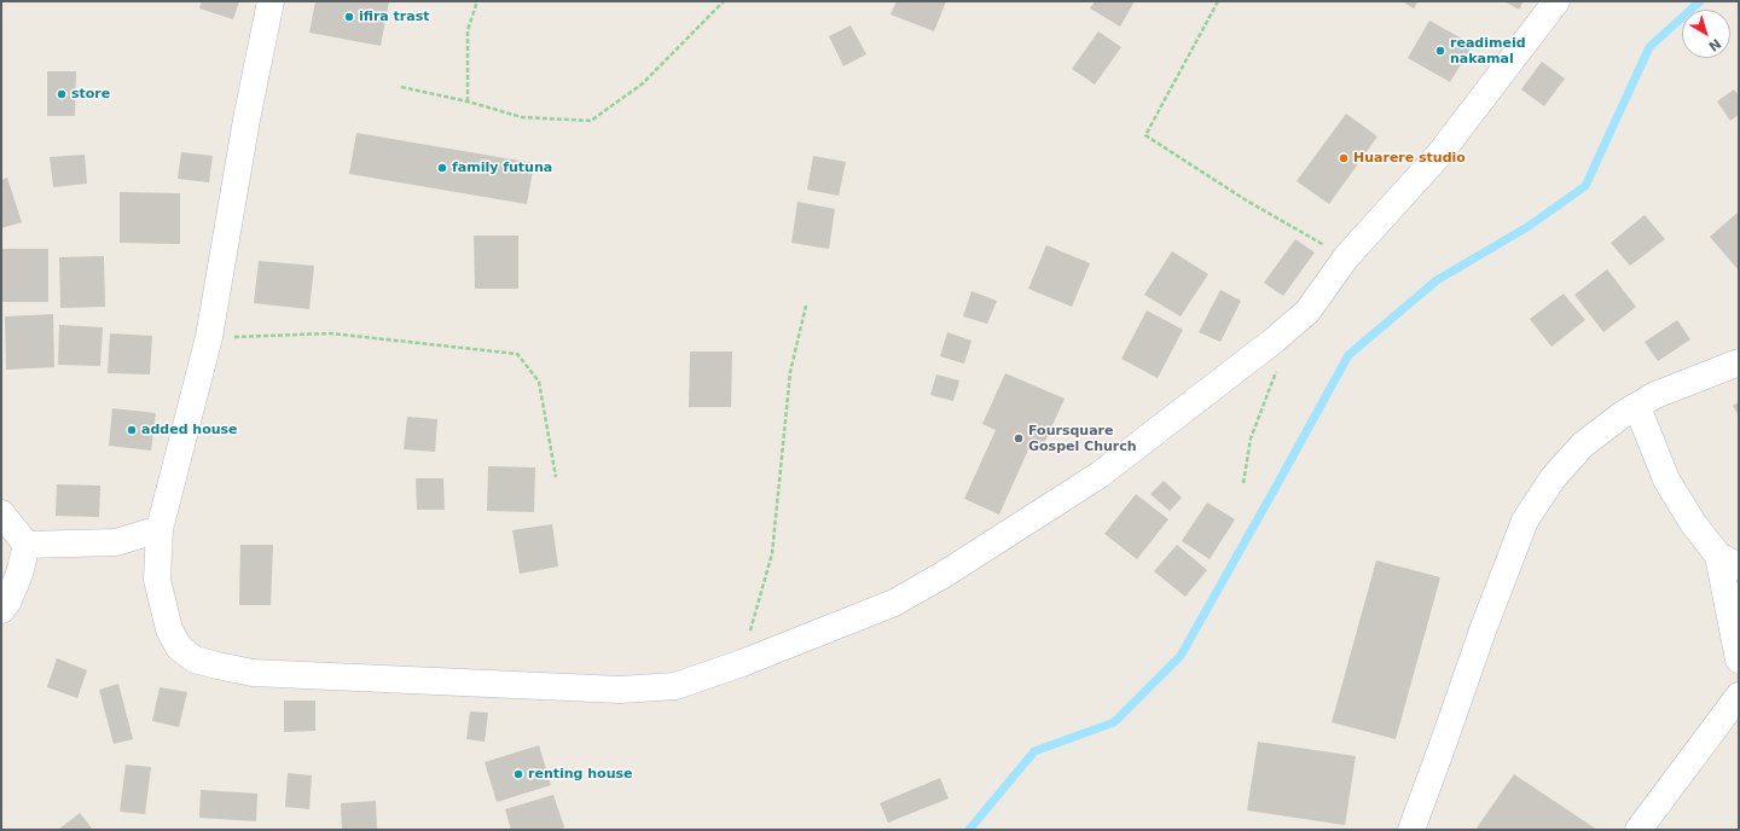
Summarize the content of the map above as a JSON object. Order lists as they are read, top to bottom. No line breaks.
{"places":["ifira trast","readimeid nakamal","store","Huarere studio","family futuna","added house","Foursquare Gospel Church","renting house"],"north":"bottom right"}
